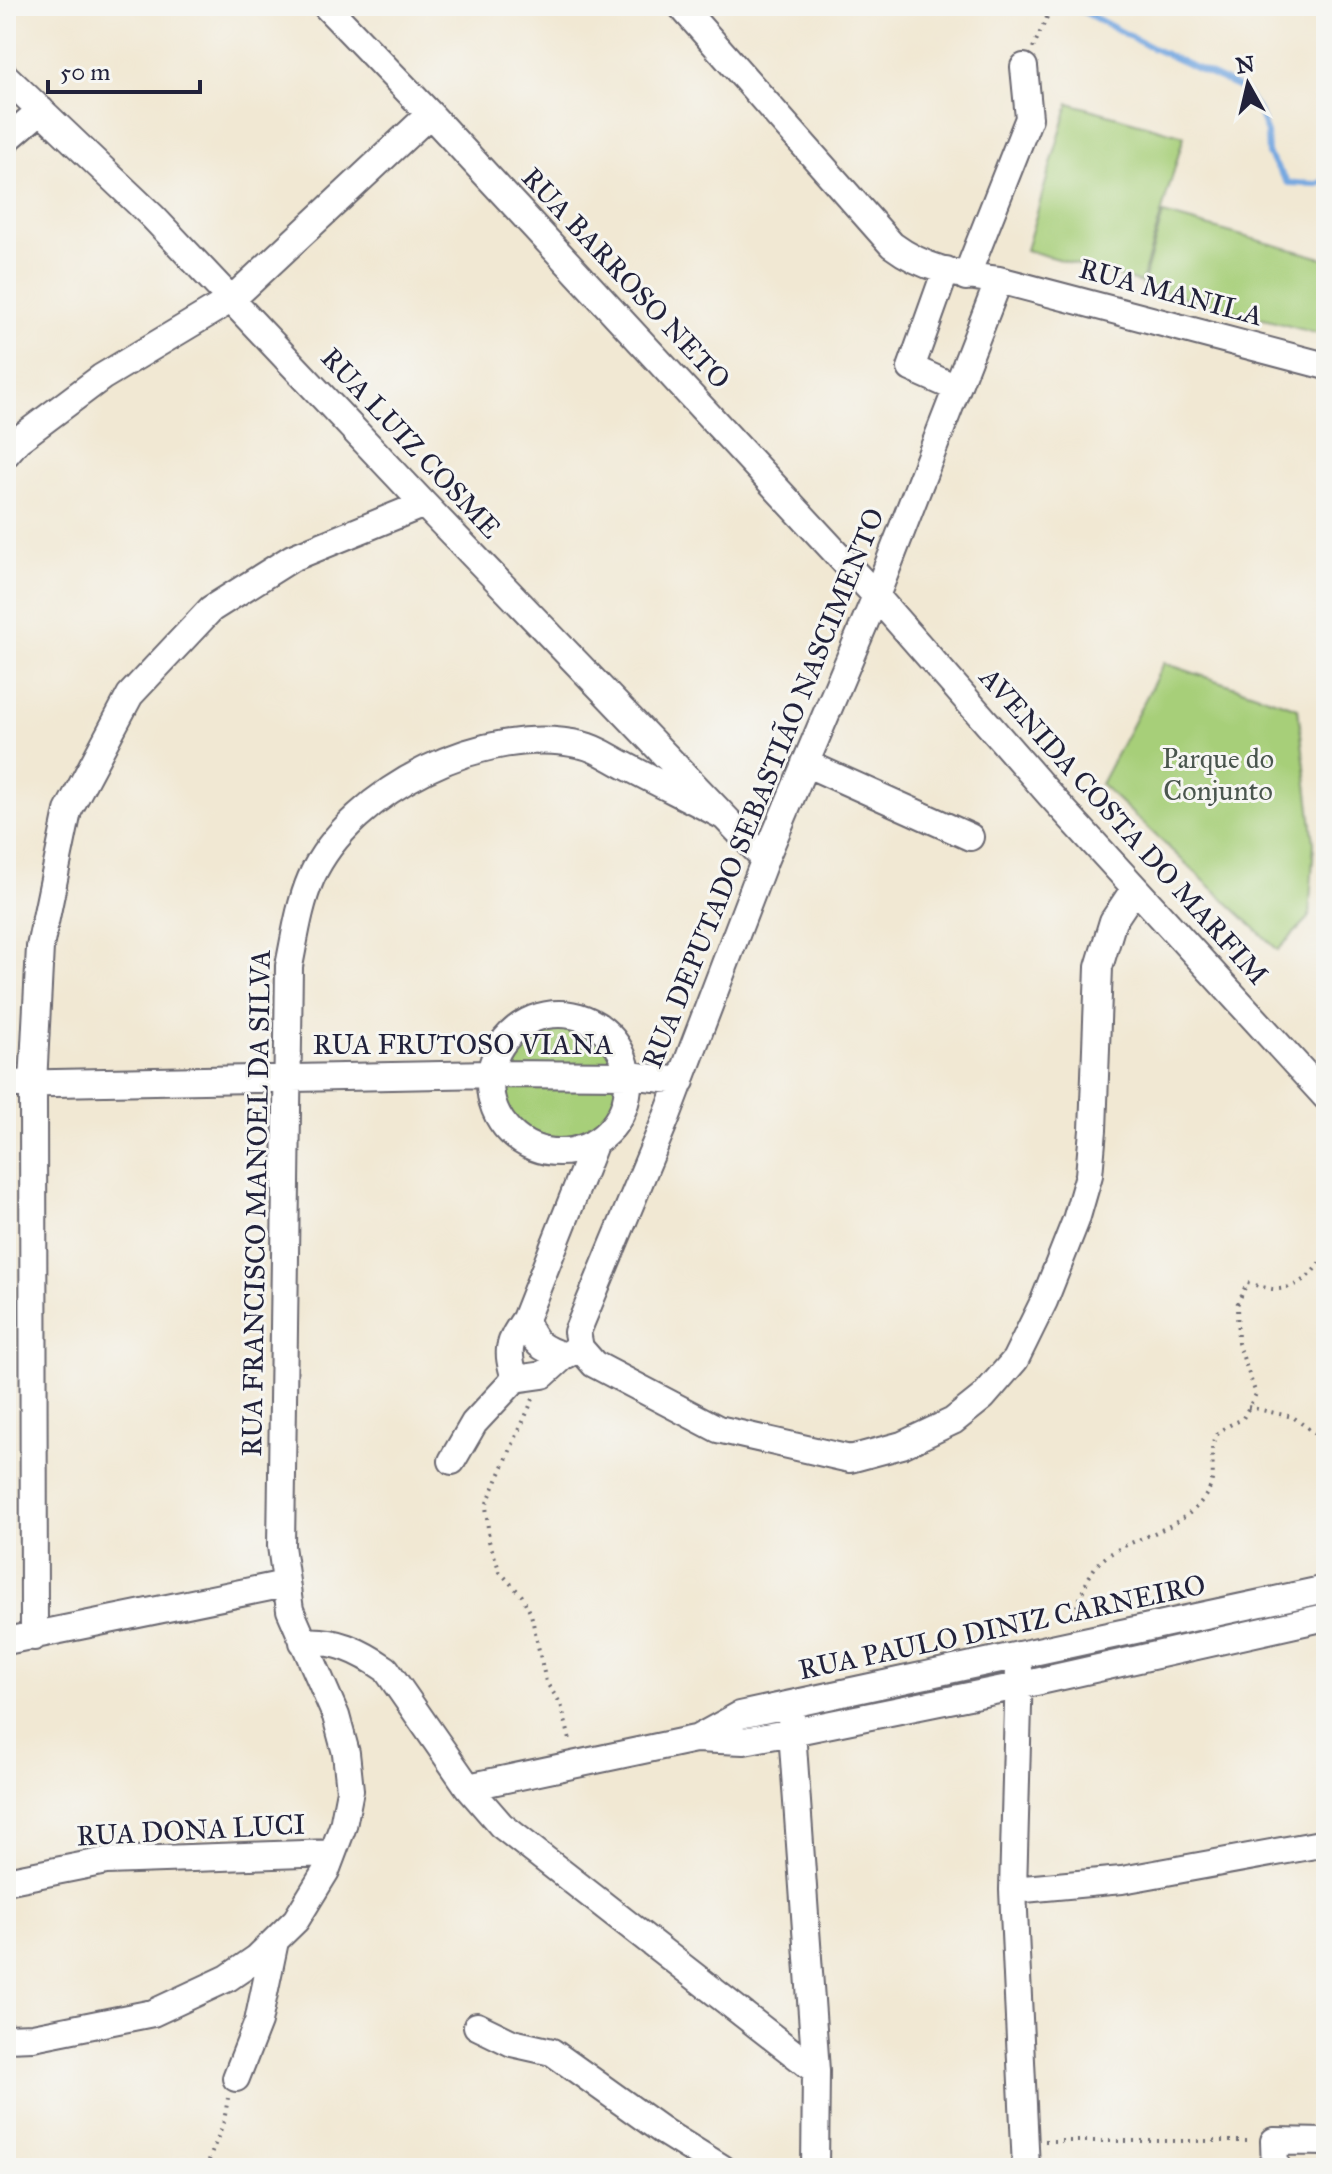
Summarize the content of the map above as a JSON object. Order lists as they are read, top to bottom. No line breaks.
{"streets":{"street":["RUA BARROSO NETO","RUA MANILA","RUA LUIZ COSME","RUA DEPUTADO SEBASTIÃO NASCIMENTO","AVENIDA COSTA DO MARFIM","RUA FRUTOSO VIANA","RUA FRANCISCO MANOEL DA SILVA","RUA PAULO DINIZ CARNEIRO","RUA DONA LUCI"]},"crossings":[["RUA BARROSO NETO","RUA DEPUTADO SEBASTIÃO NASCIMENTO"],["RUA BARROSO NETO","AVENIDA COSTA DO MARFIM"],["RUA MANILA","RUA DEPUTADO SEBASTIÃO NASCIMENTO"],["RUA LUIZ COSME","RUA DEPUTADO SEBASTIÃO NASCIMENTO"],["RUA LUIZ COSME","RUA FRANCISCO MANOEL DA SILVA"],["RUA DEPUTADO SEBASTIÃO NASCIMENTO","AVENIDA COSTA DO MARFIM"],["RUA DEPUTADO SEBASTIÃO NASCIMENTO","RUA FRUTOSO VIANA"],["RUA FRUTOSO VIANA","RUA FRANCISCO MANOEL DA SILVA"],["RUA FRANCISCO MANOEL DA SILVA","RUA DONA LUCI"]],"parks":["Parque do Conjunto"],"scale_bar":"50 m","north":"top"}
